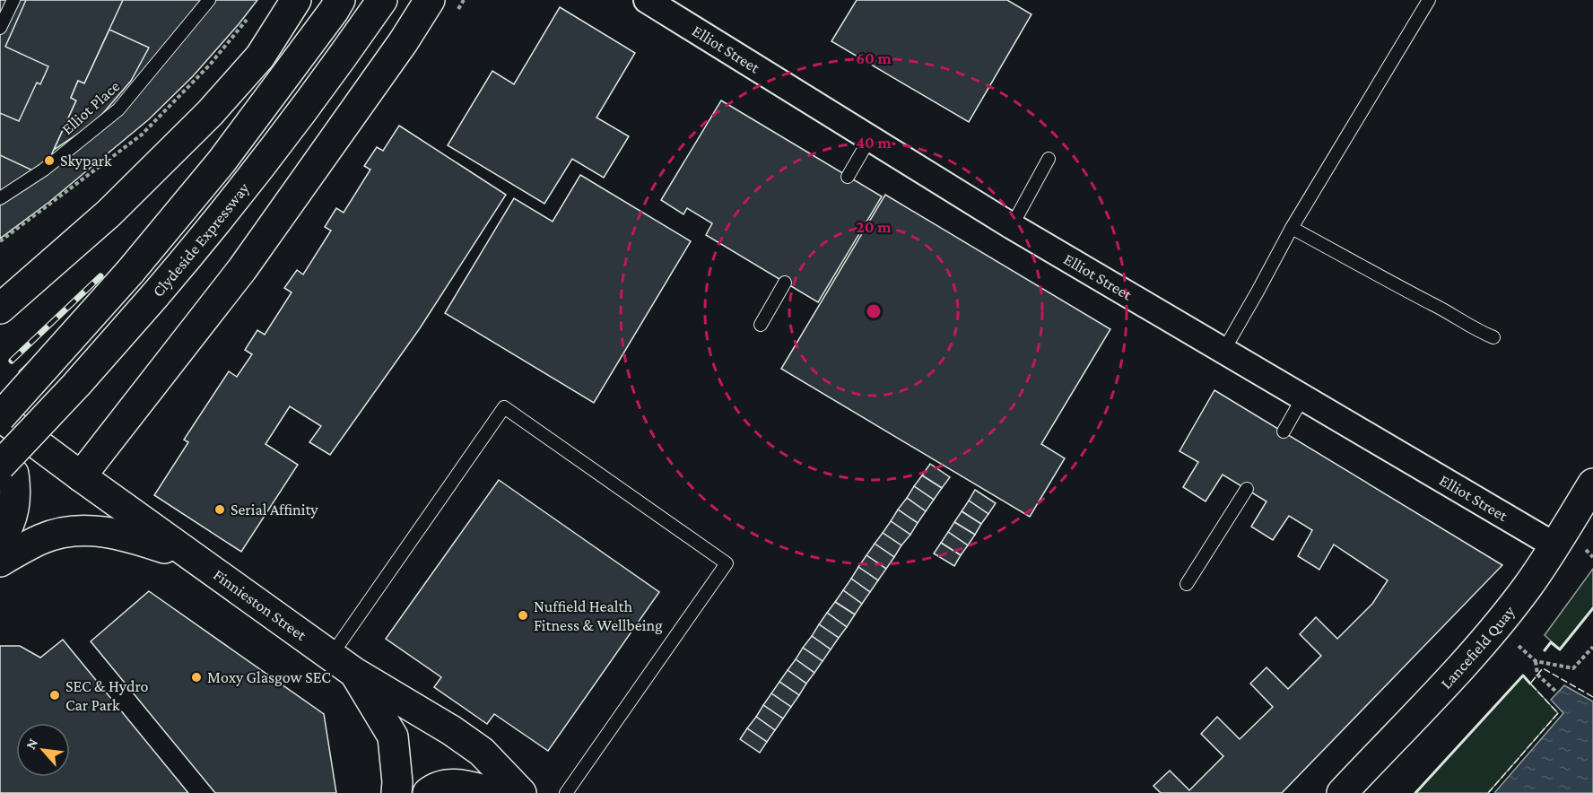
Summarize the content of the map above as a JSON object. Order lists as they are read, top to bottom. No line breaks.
{"streets":{"main road":["Clydeside Expressway","Finnieston Street","Lancefield Quay"],"street":["Elliot Street"],"lane":["Elliot Place"]},"crossings":[["Elliot Street","Lancefield Quay"],["Clydeside Expressway","Finnieston Street"]],"places":["Skypark","Serial Affinity","Nuffield Health Fitness & Wellbeing","Moxy Glasgow SEC","SEC & Hydro Car Park"],"north":"top left","rings":["60 m","40 m","20 m"]}
